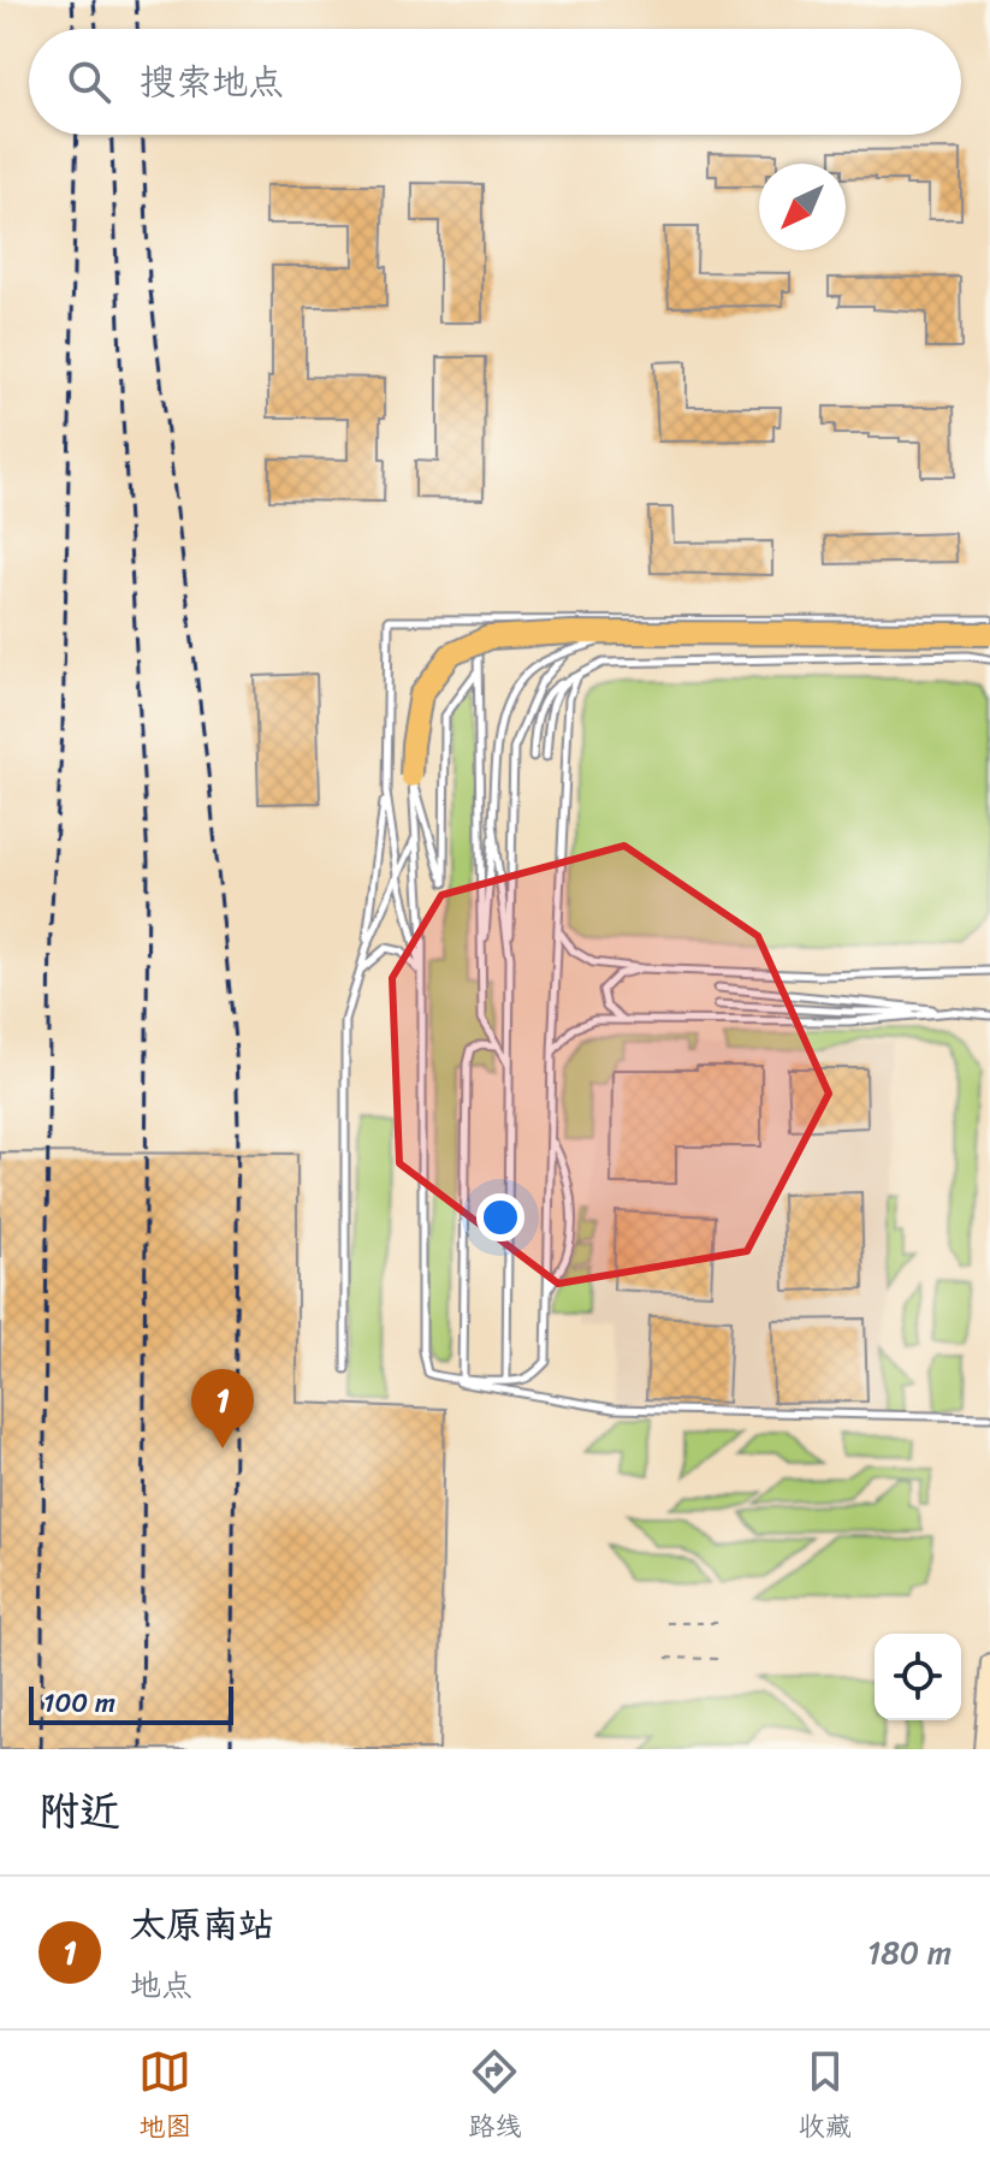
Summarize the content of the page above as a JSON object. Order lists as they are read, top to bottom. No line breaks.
{"scale_bar":"100 m","north":"bottom left","page":{"search":"搜索地点","pins":"1","scale":"100 m","heading":"附近","list":[{"mark":"1","name":"太原南站","note":"地点","value":"180 m"}],"nav":["地图","路线","收藏"]}}
